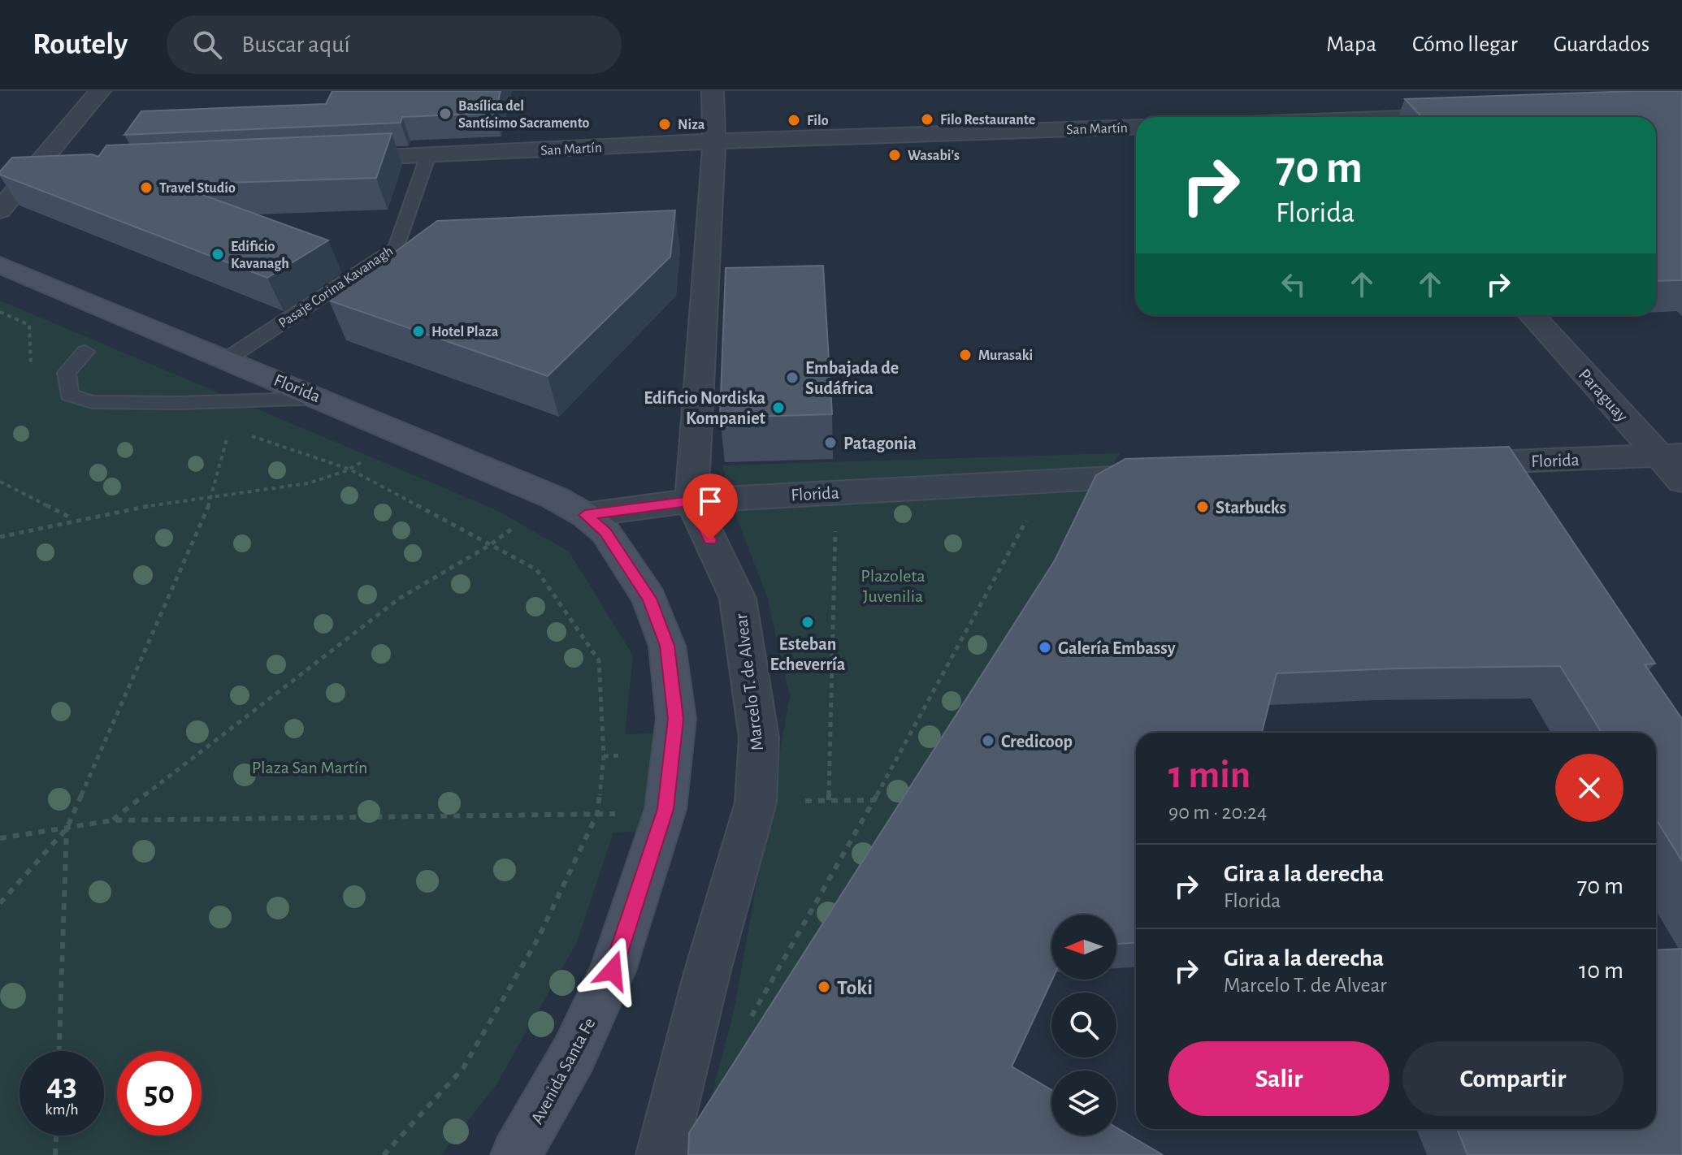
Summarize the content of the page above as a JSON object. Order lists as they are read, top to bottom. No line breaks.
{"streets":{"main road":["Florida","Avenida Santa Fe"],"street":["San Martín","Paraguay","Marcelo T. de Alvear"],"lane":["Pasaje Corina Kavanagh"]},"crossings":[["San Martín","Pasaje Corina Kavanagh"],["San Martín","Marcelo T. de Alvear"],["Pasaje Corina Kavanagh","Florida"],["Florida","Paraguay"],["Florida","Marcelo T. de Alvear"],["Florida","Avenida Santa Fe"]],"parks":["Plazoleta Juvenilia","Plaza San Martín"],"places":["Basílica del Santísimo Sacramento","Filo Restaurante","Filo","Niza","Wasabi's","Travel Studio","Edificio Kavanagh","Hotel Plaza","Murasaki","Embajada de Sudáfrica","Edificio Nordiska Kompaniet","Patagonia","Starbucks","Esteban Echeverría","Galería Embassy","Credicoop","Toki"],"north":"left","page":{"header":"Routely","search":"Buscar aquí","nav":["Mapa","Cómo llegar","Guardados"],"turn":["70 m","Florida"],"heading":["1 min","90 m · 20:24"],"list":[{"name":"Gira a la derecha","note":"Florida","value":"70 m"},{"name":"Gira a la derecha","note":"Marcelo T. de Alvear","value":"10 m"}],"buttons":["Salir","Compartir"],"speed":"43 km/h","limit":"50"}}
